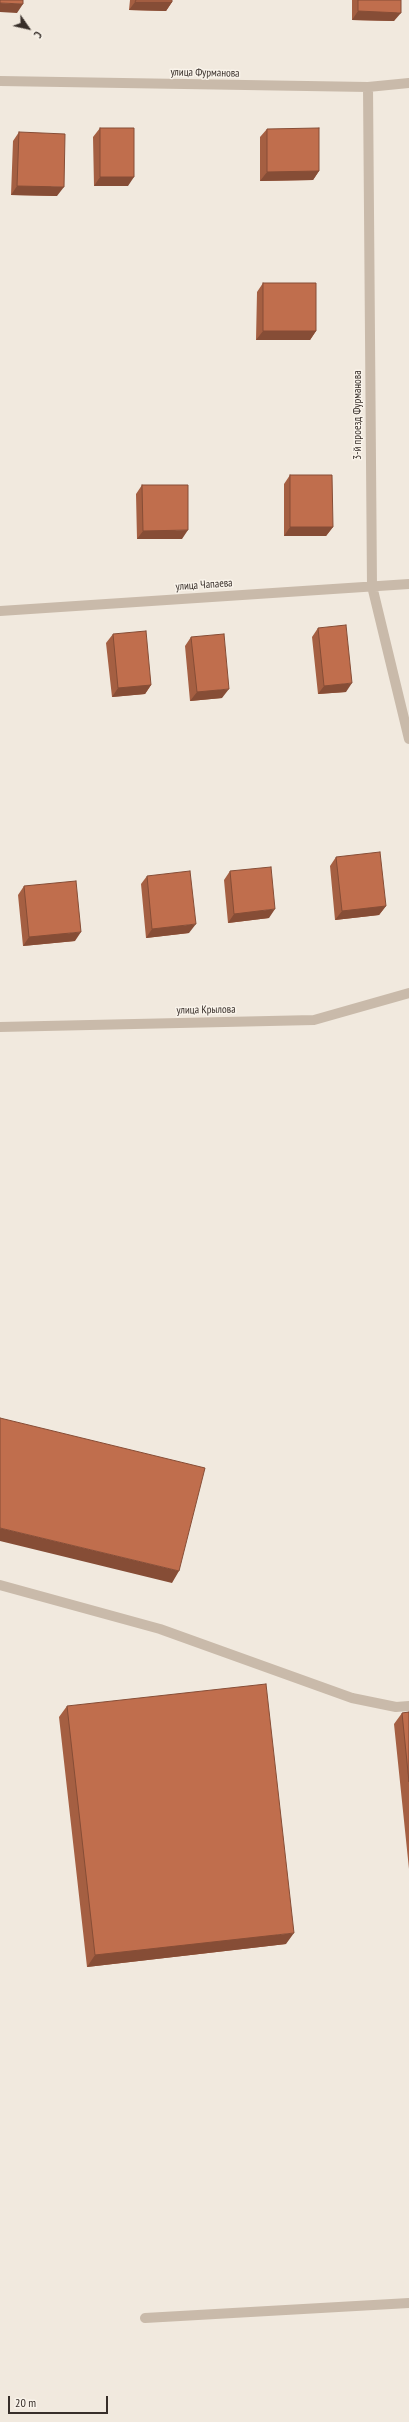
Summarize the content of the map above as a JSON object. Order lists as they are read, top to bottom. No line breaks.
{"streets":{"street":["улица Фурманова","3-й проезд Фурманова","улица Чапаева","улица Крылова"]},"crossings":[["улица Фурманова","3-й проезд Фурманова"],["3-й проезд Фурманова","улица Чапаева"]],"scale_bar":"20 m","north":"bottom right"}
